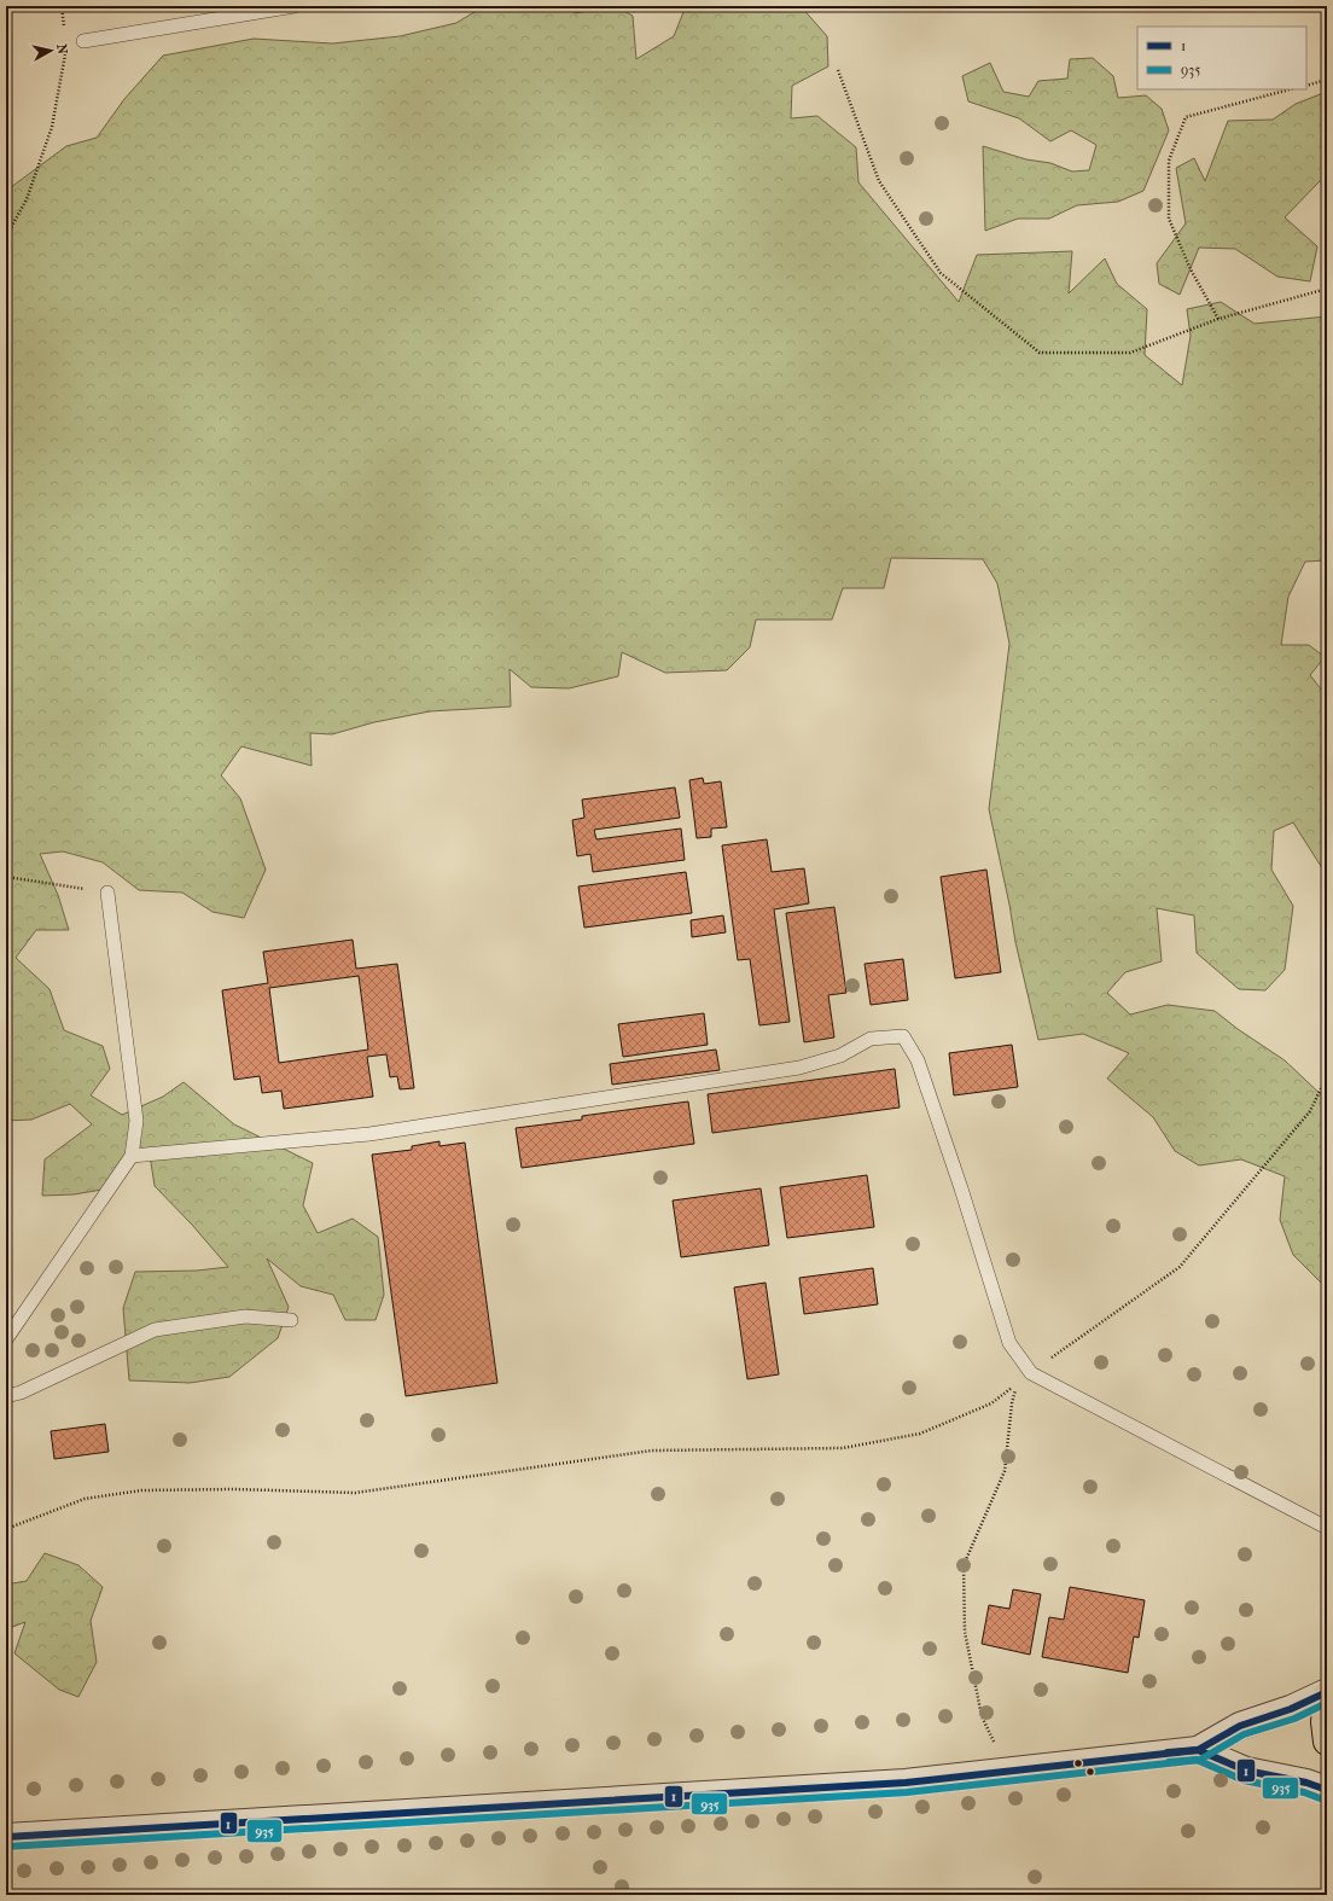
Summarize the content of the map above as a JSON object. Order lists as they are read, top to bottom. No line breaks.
{"lines":["transit line 1","transit line 935"],"legend":["1","935"],"north":"right"}
